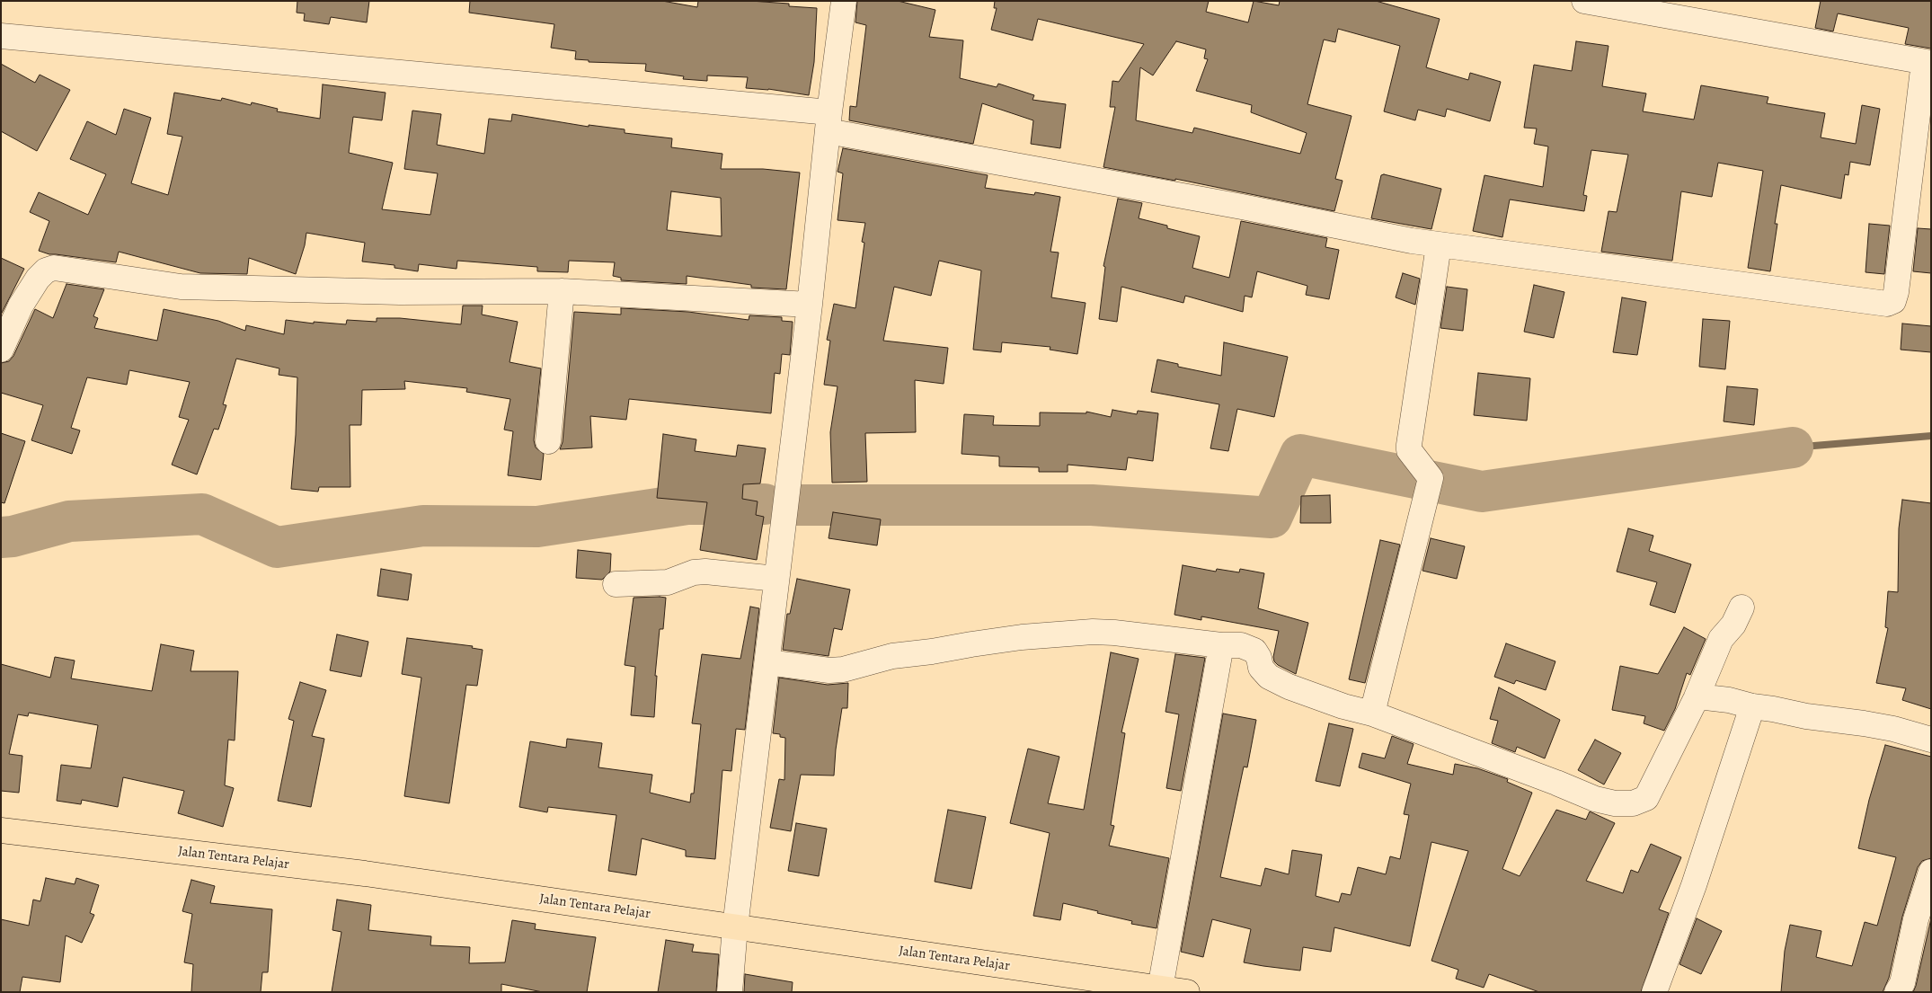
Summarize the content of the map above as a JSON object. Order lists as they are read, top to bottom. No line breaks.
{"streets":{"highway":["Jalan Tentara Pelajar"]}}
